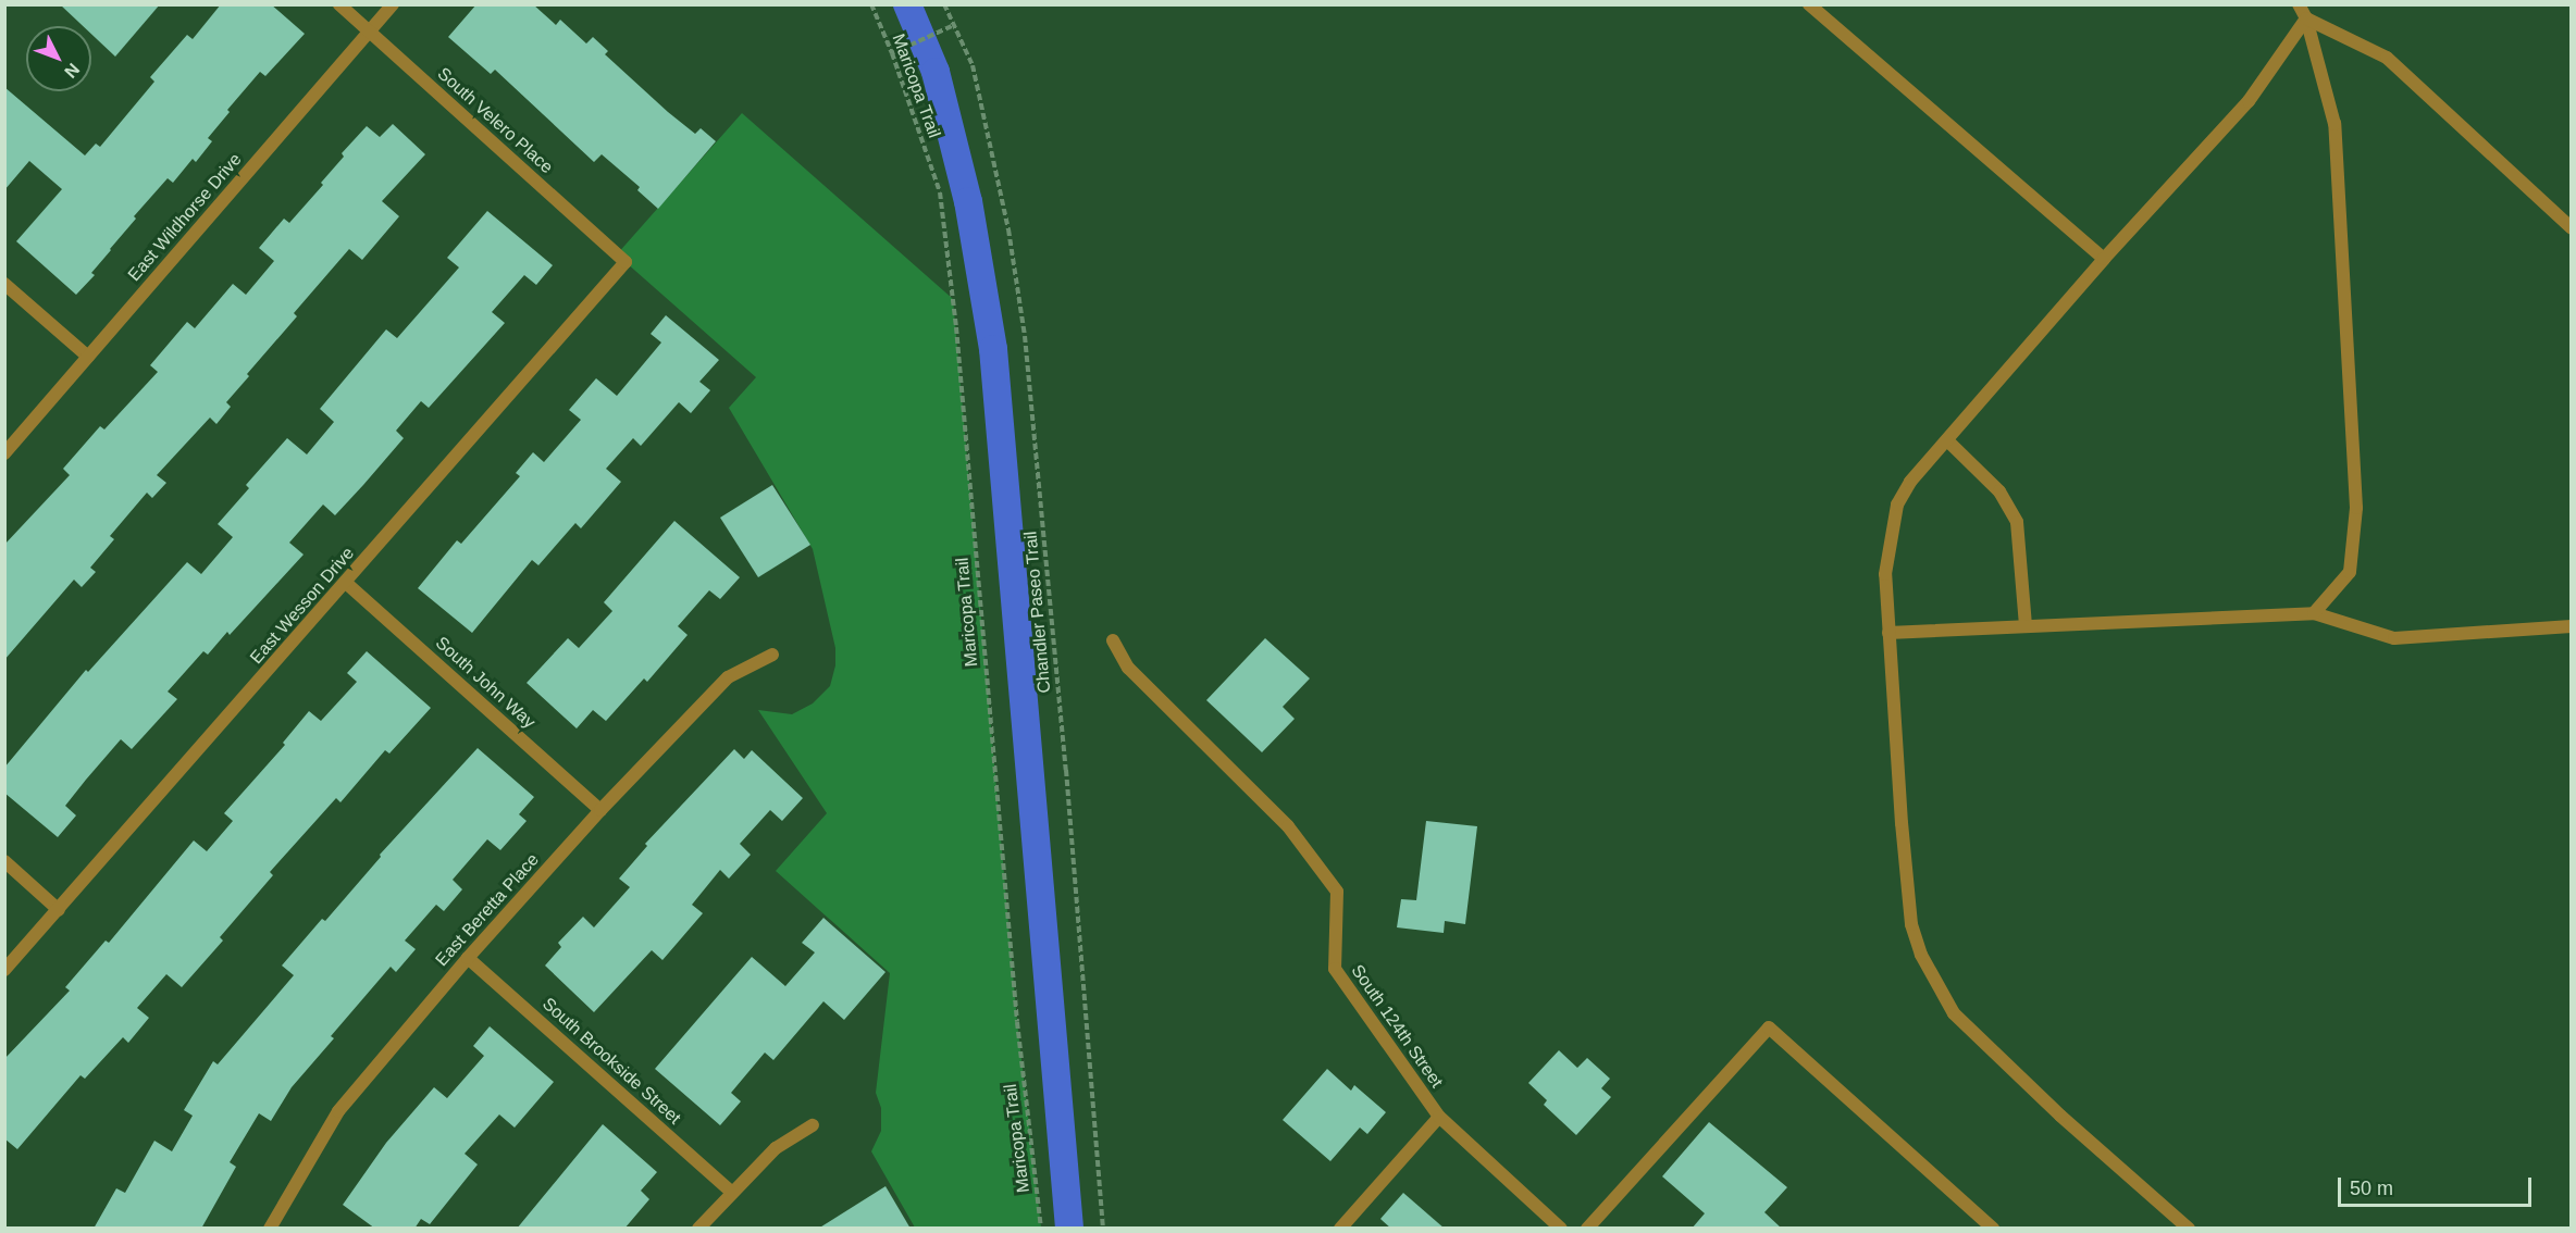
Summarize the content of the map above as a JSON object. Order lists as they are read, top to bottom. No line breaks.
{"streets":{"street":["South Velero Place","East Wildhorse Drive","East Wesson Drive","South John Way","East Beretta Place","South 124th Street","South Brookside Street"],"path":["Maricopa Trail","Chandler Paseo Trail"]},"crossings":[["South Velero Place","East Wildhorse Drive"],["South Velero Place","East Wesson Drive"],["East Wesson Drive","South John Way"],["South John Way","East Beretta Place"],["East Beretta Place","South Brookside Street"]],"scale_bar":"50 m","north":"bottom right"}
